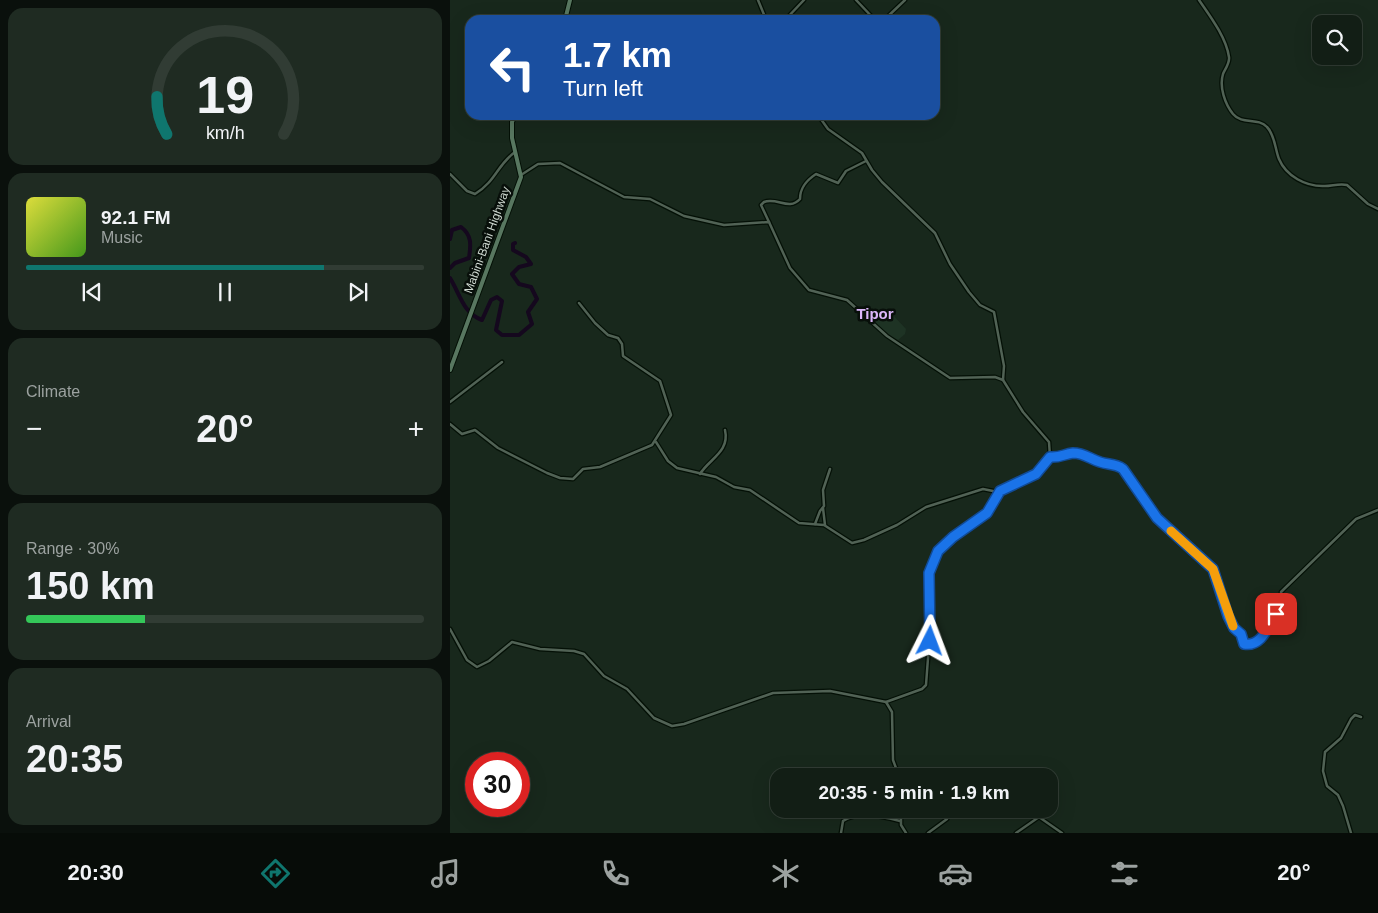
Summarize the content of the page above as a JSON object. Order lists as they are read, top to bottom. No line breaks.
{"streets":{"main road":["Mabini-Bani Highway"]},"districts":["Tipor"],"page":{"turn":["1.7 km","Turn left"],"song":["92.1 FM","Music"],"tile":["Climate",["Range · 30%","150 km"],["Arrival","20:35"]],"heat":["−","20°","+"],"limit":"30","trip":"20:35 · 5 min · 1.9 km","tabs":["20:30","20°"],"gauge":["19","km/h"]}}
